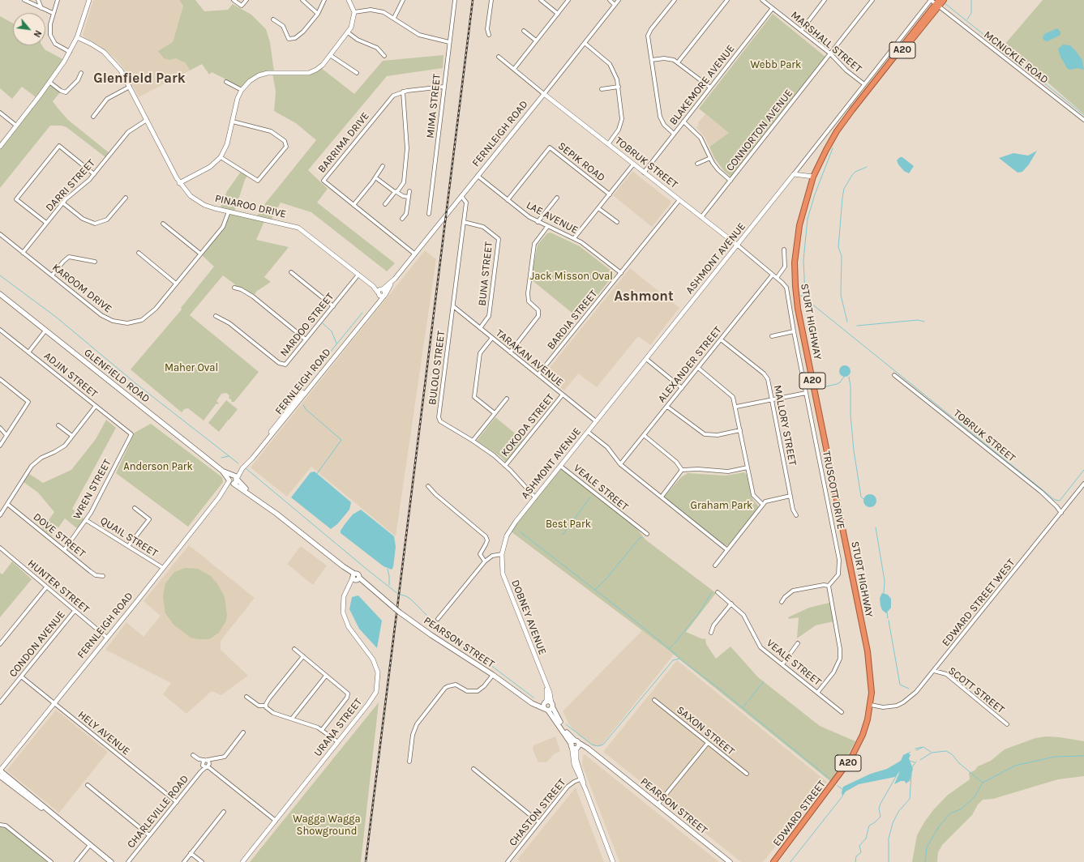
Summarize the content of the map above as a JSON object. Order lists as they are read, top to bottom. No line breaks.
{"streets":{"highway":["A20","STURT HIGHWAY","EDWARD STREET"],"main road":["GLENFIELD ROAD","DOBNEY AVENUE","PEARSON STREET"],"street":["MARSHALL STREET","MCNICKLE ROAD","BLAKEMORE AVENUE","MIMA STREET","CONNORTON AVENUE","FERNLEIGH ROAD","BARRIMA DRIVE","SEPIK ROAD","TOBRUK STREET","DARRI STREET","PINAROO DRIVE","LAE AVENUE","ASHMONT AVENUE","BUNA STREET","KAROOM DRIVE","BARDIA STREET","NARDOO STREET","TARAKAN AVENUE","ALEXANDER STREET","BULOLO STREET","ADJIN STREET","KOKODA STREET","MALLORY STREET","VEALE STREET","WREN STREET","TRUSCOTT DRIVE","DOVE STREET","QUAIL STREET","HUNTER STREET","EDWARD STREET WEST","CONDON AVENUE","SCOTT STREET","URANA STREET","SAXON STREET","HELY AVENUE","CHARLEVILLE ROAD","CHASTON STREET"]},"crossings":[["MARSHALL STREET","BLAKEMORE AVENUE"],["MARSHALL STREET","CONNORTON AVENUE"],["MARSHALL STREET","ASHMONT AVENUE"],["MCNICKLE ROAD","ASHMONT AVENUE"],["MCNICKLE ROAD","STURT HIGHWAY"],["BLAKEMORE AVENUE","TOBRUK STREET"],["MIMA STREET","BARRIMA DRIVE"],["CONNORTON AVENUE","TOBRUK STREET"],["FERNLEIGH ROAD","BARRIMA DRIVE"],["FERNLEIGH ROAD","TOBRUK STREET"],["FERNLEIGH ROAD","PINAROO DRIVE"],["FERNLEIGH ROAD","LAE AVENUE"],["FERNLEIGH ROAD","BULOLO STREET"],["FERNLEIGH ROAD","GLENFIELD ROAD"],["FERNLEIGH ROAD","QUAIL STREET"],["FERNLEIGH ROAD","HUNTER STREET"],["FERNLEIGH ROAD","PEARSON STREET"],["FERNLEIGH ROAD","HELY AVENUE"],["SEPIK ROAD","LAE AVENUE"],["TOBRUK STREET","ASHMONT AVENUE"],["TOBRUK STREET","BARDIA STREET"],["TOBRUK STREET","ALEXANDER STREET"],["TOBRUK STREET","TRUSCOTT DRIVE"],["TOBRUK STREET","EDWARD STREET WEST"],["DARRI STREET","PINAROO DRIVE"],["DARRI STREET","KAROOM DRIVE"],["PINAROO DRIVE","KAROOM DRIVE"],["PINAROO DRIVE","NARDOO STREET"],["LAE AVENUE","BARDIA STREET"],["ASHMONT AVENUE","STURT HIGHWAY"],["ASHMONT AVENUE","TARAKAN AVENUE"],["ASHMONT AVENUE","BULOLO STREET"],["ASHMONT AVENUE","VEALE STREET"],["ASHMONT AVENUE","DOBNEY AVENUE"],["BUNA STREET","TARAKAN AVENUE"],["BUNA STREET","BULOLO STREET"],["BARDIA STREET","TARAKAN AVENUE"],["STURT HIGHWAY","EDWARD STREET WEST"],["STURT HIGHWAY","EDWARD STREET"],["TARAKAN AVENUE","BULOLO STREET"],["TARAKAN AVENUE","KOKODA STREET"],["ALEXANDER STREET","MALLORY STREET"],["BULOLO STREET","KOKODA STREET"],["ADJIN STREET","WREN STREET"],["GLENFIELD ROAD","PEARSON STREET"],["WREN STREET","DOVE STREET"],["WREN STREET","QUAIL STREET"],["HUNTER STREET","CONDON AVENUE"],["EDWARD STREET WEST","SCOTT STREET"],["EDWARD STREET WEST","EDWARD STREET"],["DOBNEY AVENUE","PEARSON STREET"],["PEARSON STREET","URANA STREET"],["CONDON AVENUE","HELY AVENUE"],["HELY AVENUE","CHARLEVILLE ROAD"]],"districts":["Glenfield Park","Ashmont"],"parks":["Webb Park","Jack Misson Oval","Maher Oval","Anderson Park","Graham Park","Best Park","Wagga Wagga Showground"],"north":"bottom right"}
